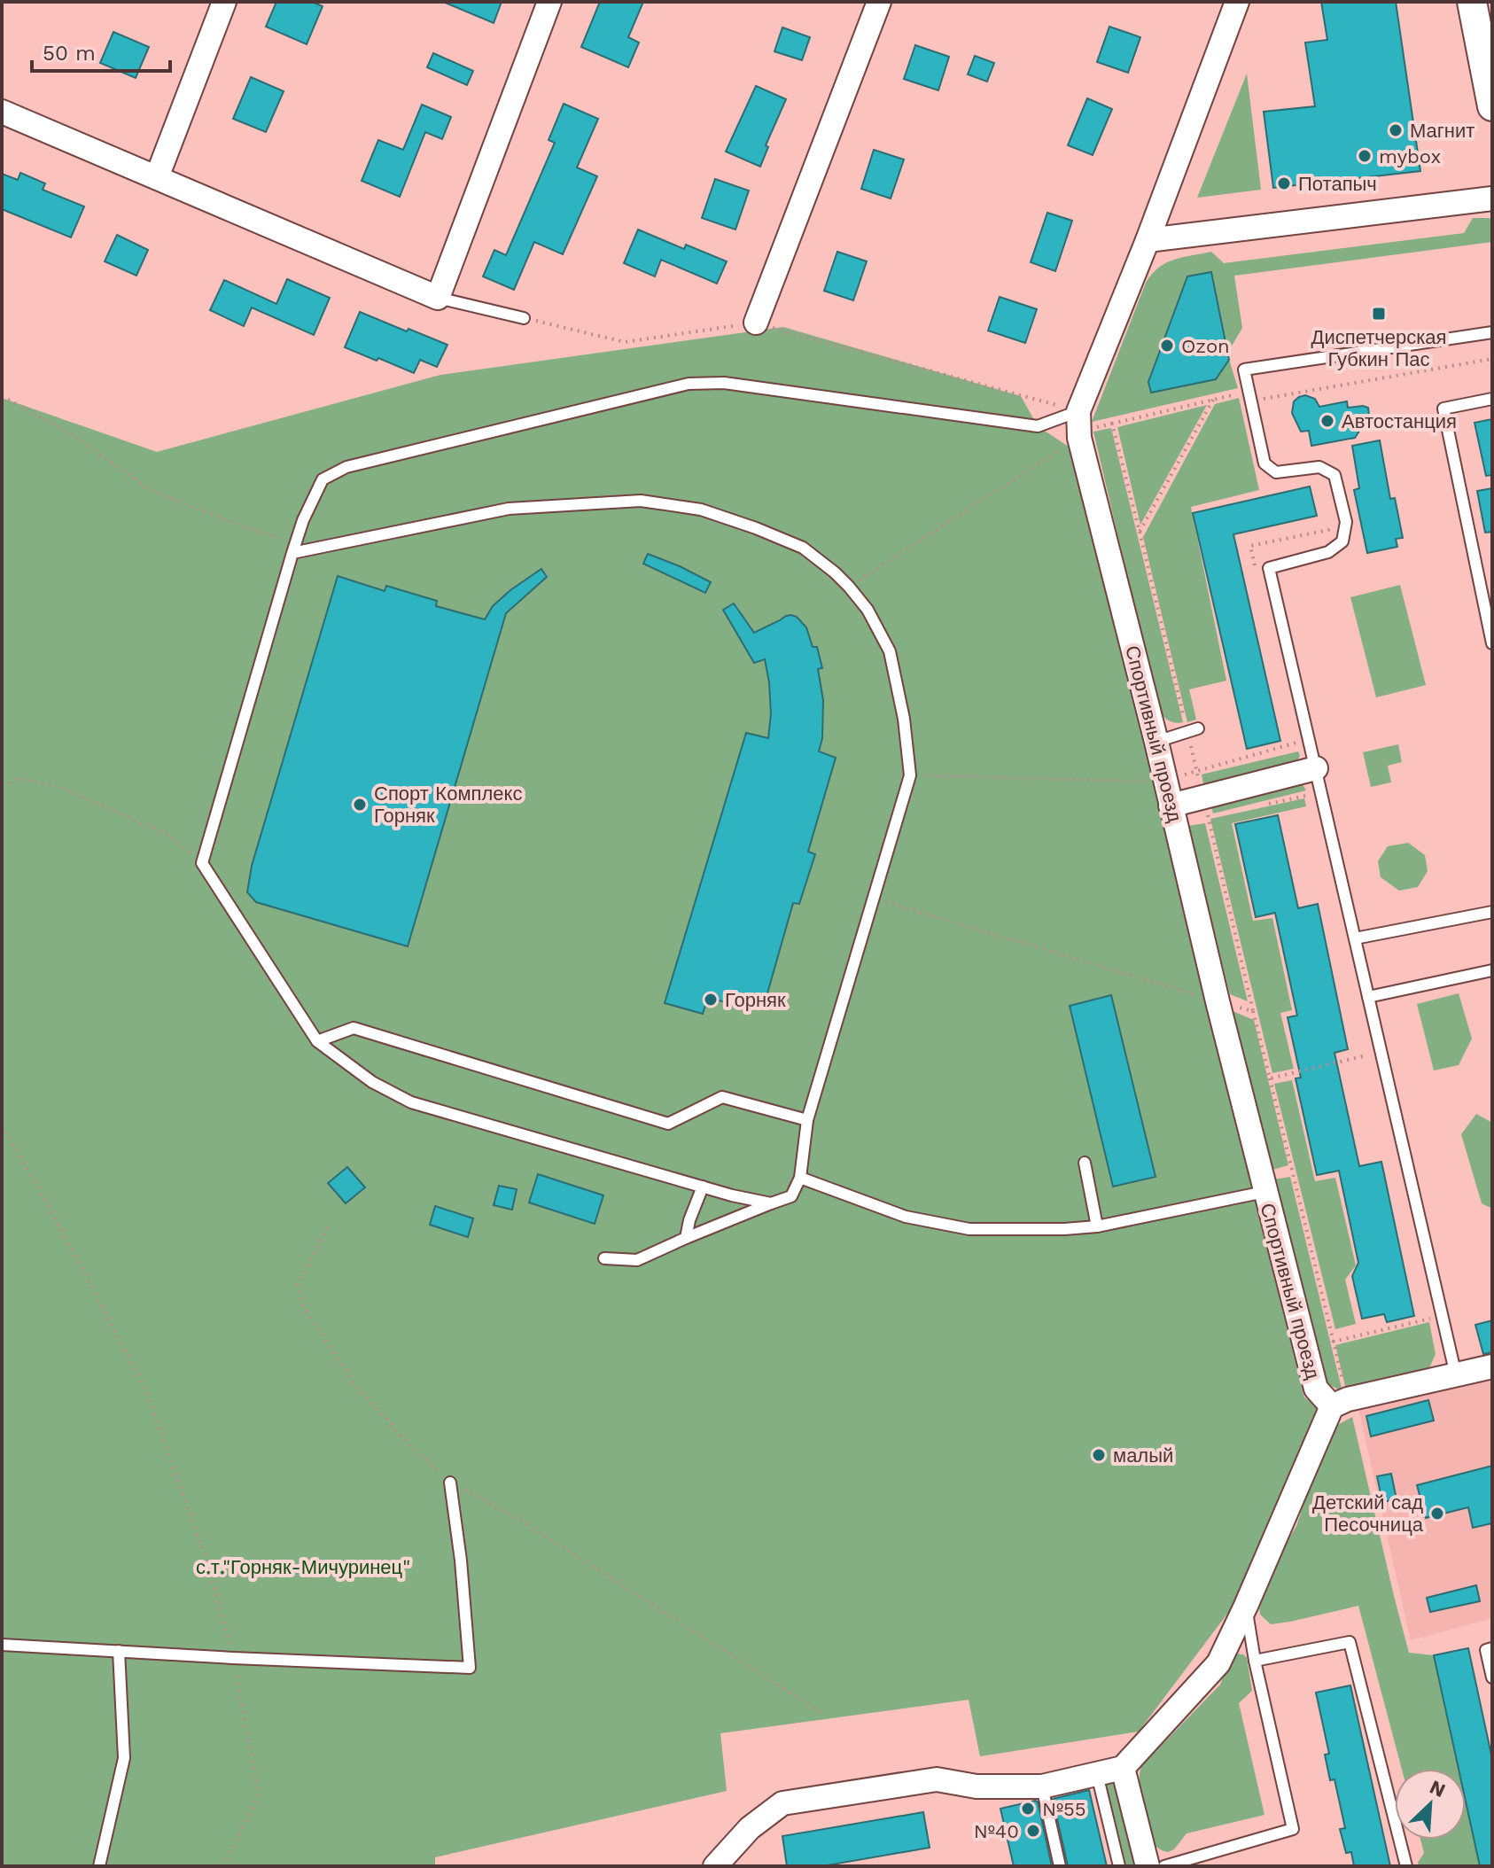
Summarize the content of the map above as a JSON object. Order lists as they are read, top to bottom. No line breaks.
{"streets":{"street":["Спортивный проезд"]},"parks":["с.т.\"Горняк-Мичуринец\""],"places":{"other":["Магнит","mybox","Потапыч","Ozon","Автостанция","Спорт Комплекс Горняк","Горняк","малый","Детский сад Песочница","№55","№40"],"transit":["Диспетчерская Губкин Пас"]},"scale_bar":"50 m","north":"top right"}
